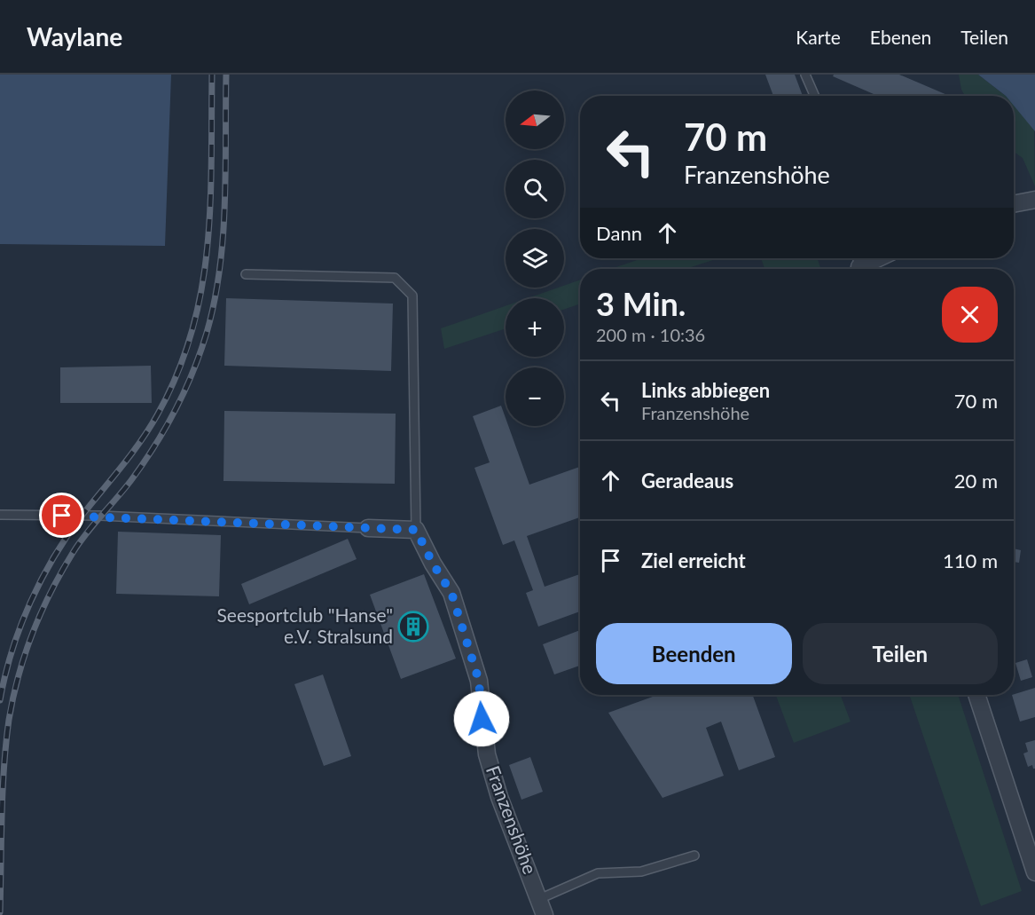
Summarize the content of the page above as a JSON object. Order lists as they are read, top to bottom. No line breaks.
{"streets":{"street":["Franzenshöhe"]},"places":{"building":["Seesportclub \"Hanse\" e.V. Stralsund"]},"north":"left","page":{"header":"Waylane","nav":["Karte","Ebenen","Teilen"],"map_buttons":["+","−"],"turn":["70 m","Franzenshöhe"],"then":"Dann","heading":["3 Min.","200 m · 10:36"],"list":[{"name":"Links abbiegen","note":"Franzenshöhe","value":"70 m"},{"name":"Geradeaus","value":"20 m"},{"name":"Ziel erreicht","value":"110 m"}],"buttons":["Beenden","Teilen"]}}
